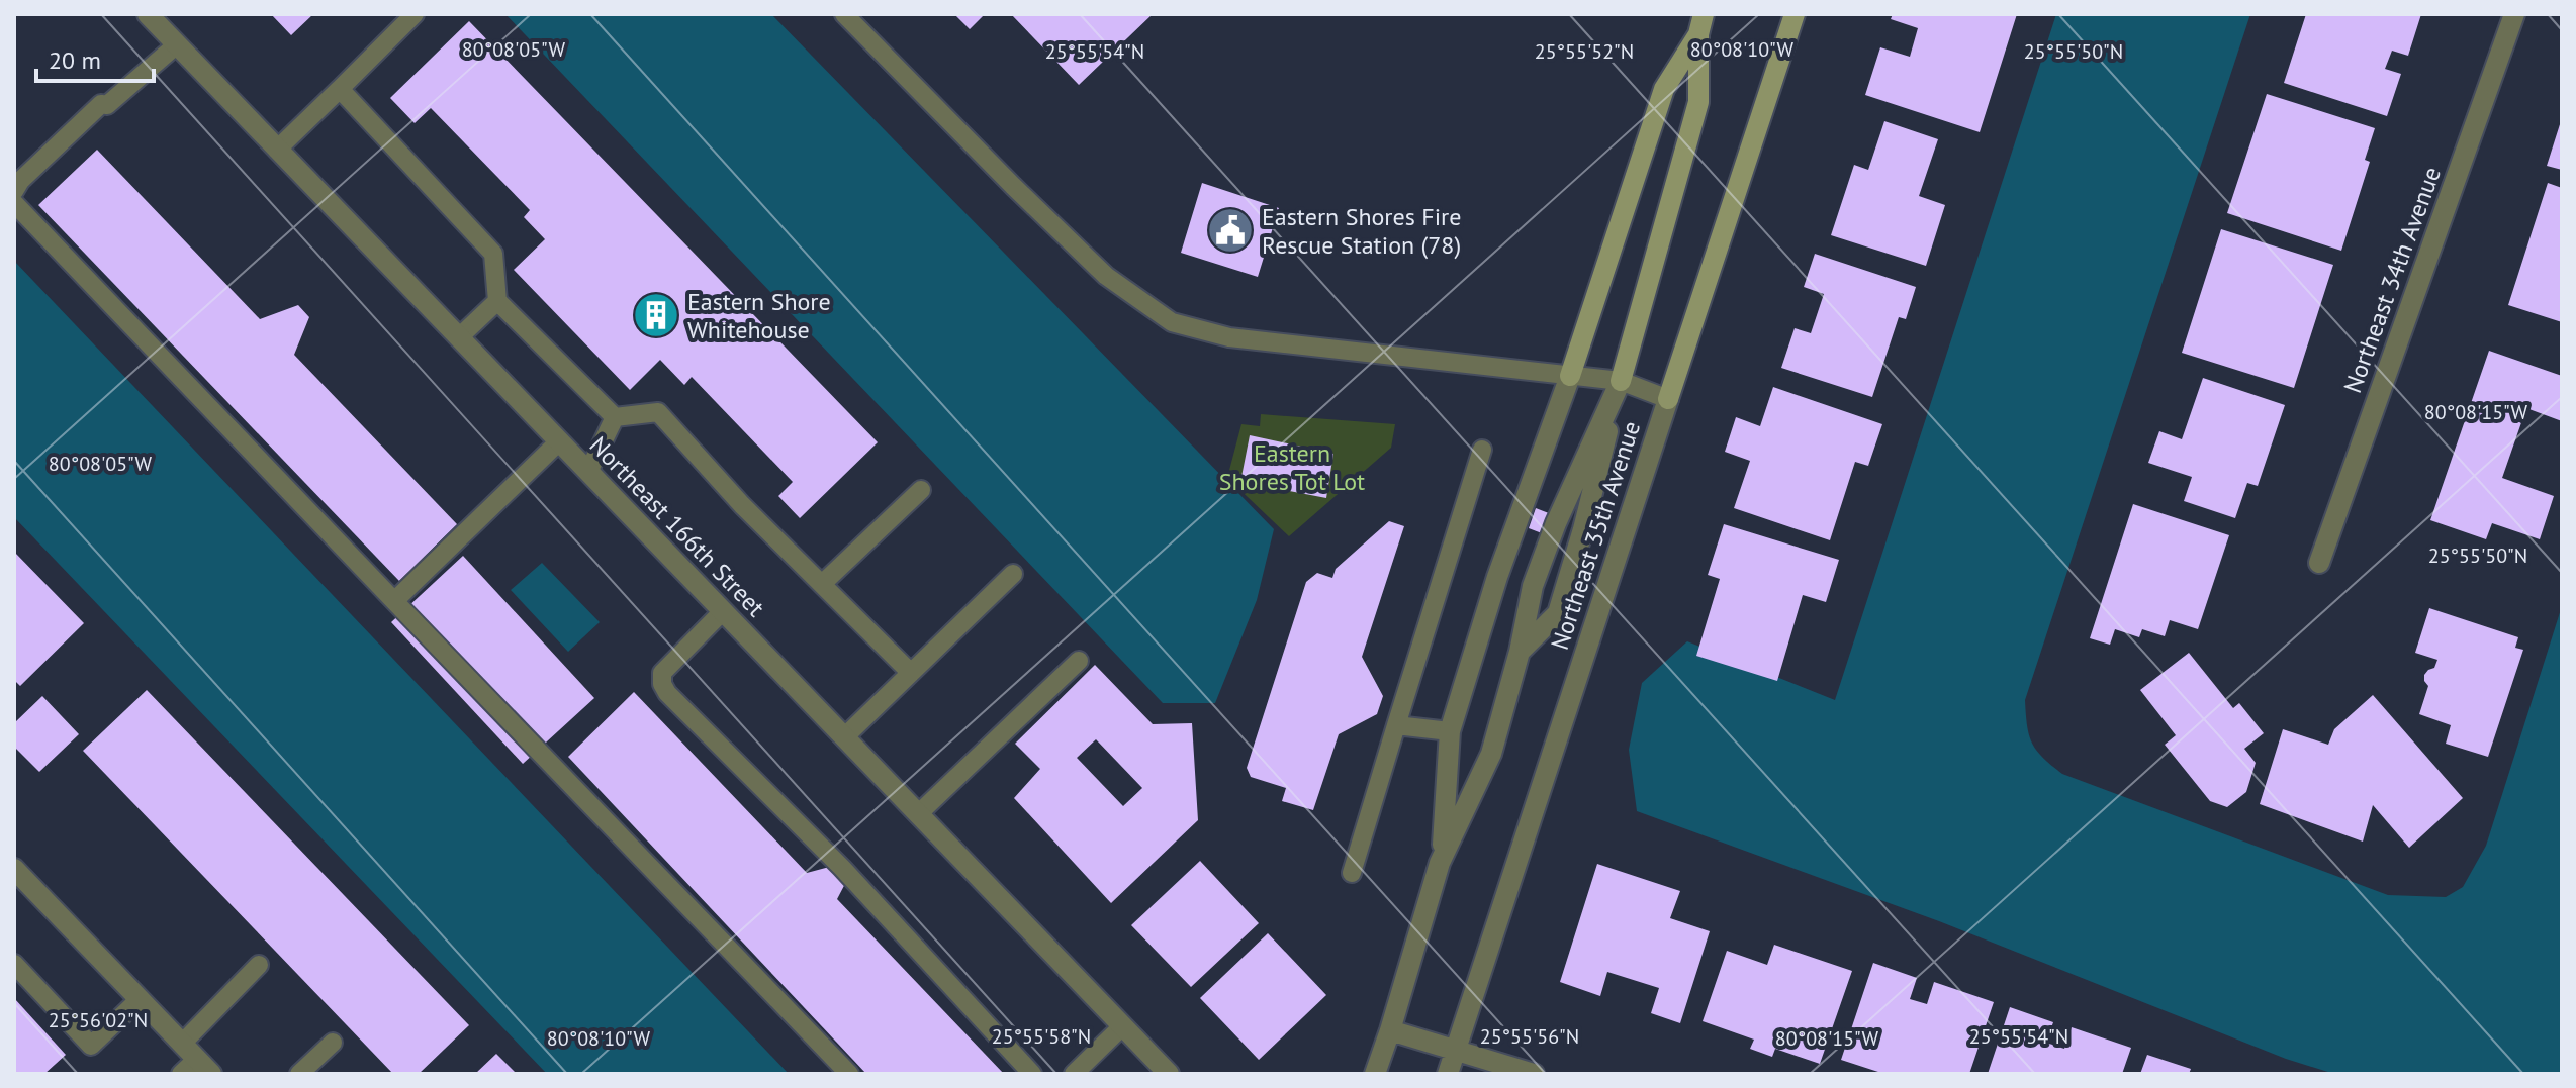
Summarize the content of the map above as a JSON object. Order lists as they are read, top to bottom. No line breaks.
{"streets":{"street":["Northeast 34th Avenue","Northeast 166th Street","Northeast 35th Avenue"]},"parks":["Eastern Shores Tot Lot"],"places":{"public building":["Eastern Shores Fire Rescue Station (78)"],"building":["Eastern Shore Whitehouse"]},"scale_bar":"20 m","coordinates":["80°08'05\"W","80°08'10\"W","25°55'52\"N","25°55'54\"N","25°55'50\"N","80°08'15\"W","25°56'02\"N","25°55'58\"N","25°55'56\"N"]}
